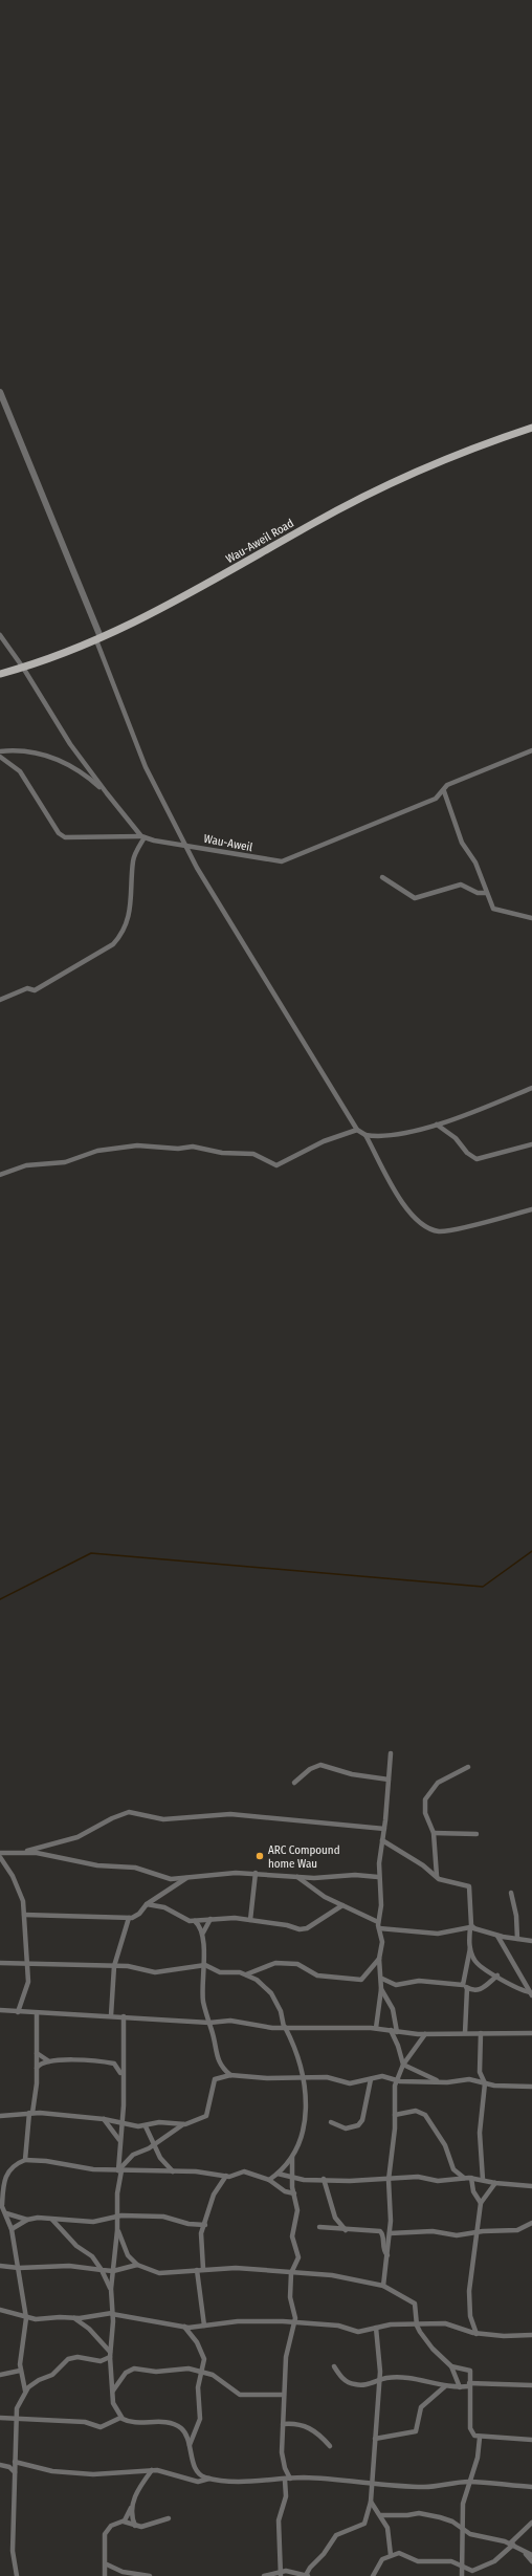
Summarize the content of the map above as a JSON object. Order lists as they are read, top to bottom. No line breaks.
{"streets":{"main road":["Wau-Aweil Road"],"street":["Wau-Aweil"]},"places":["ARC Compound home Wau"]}
